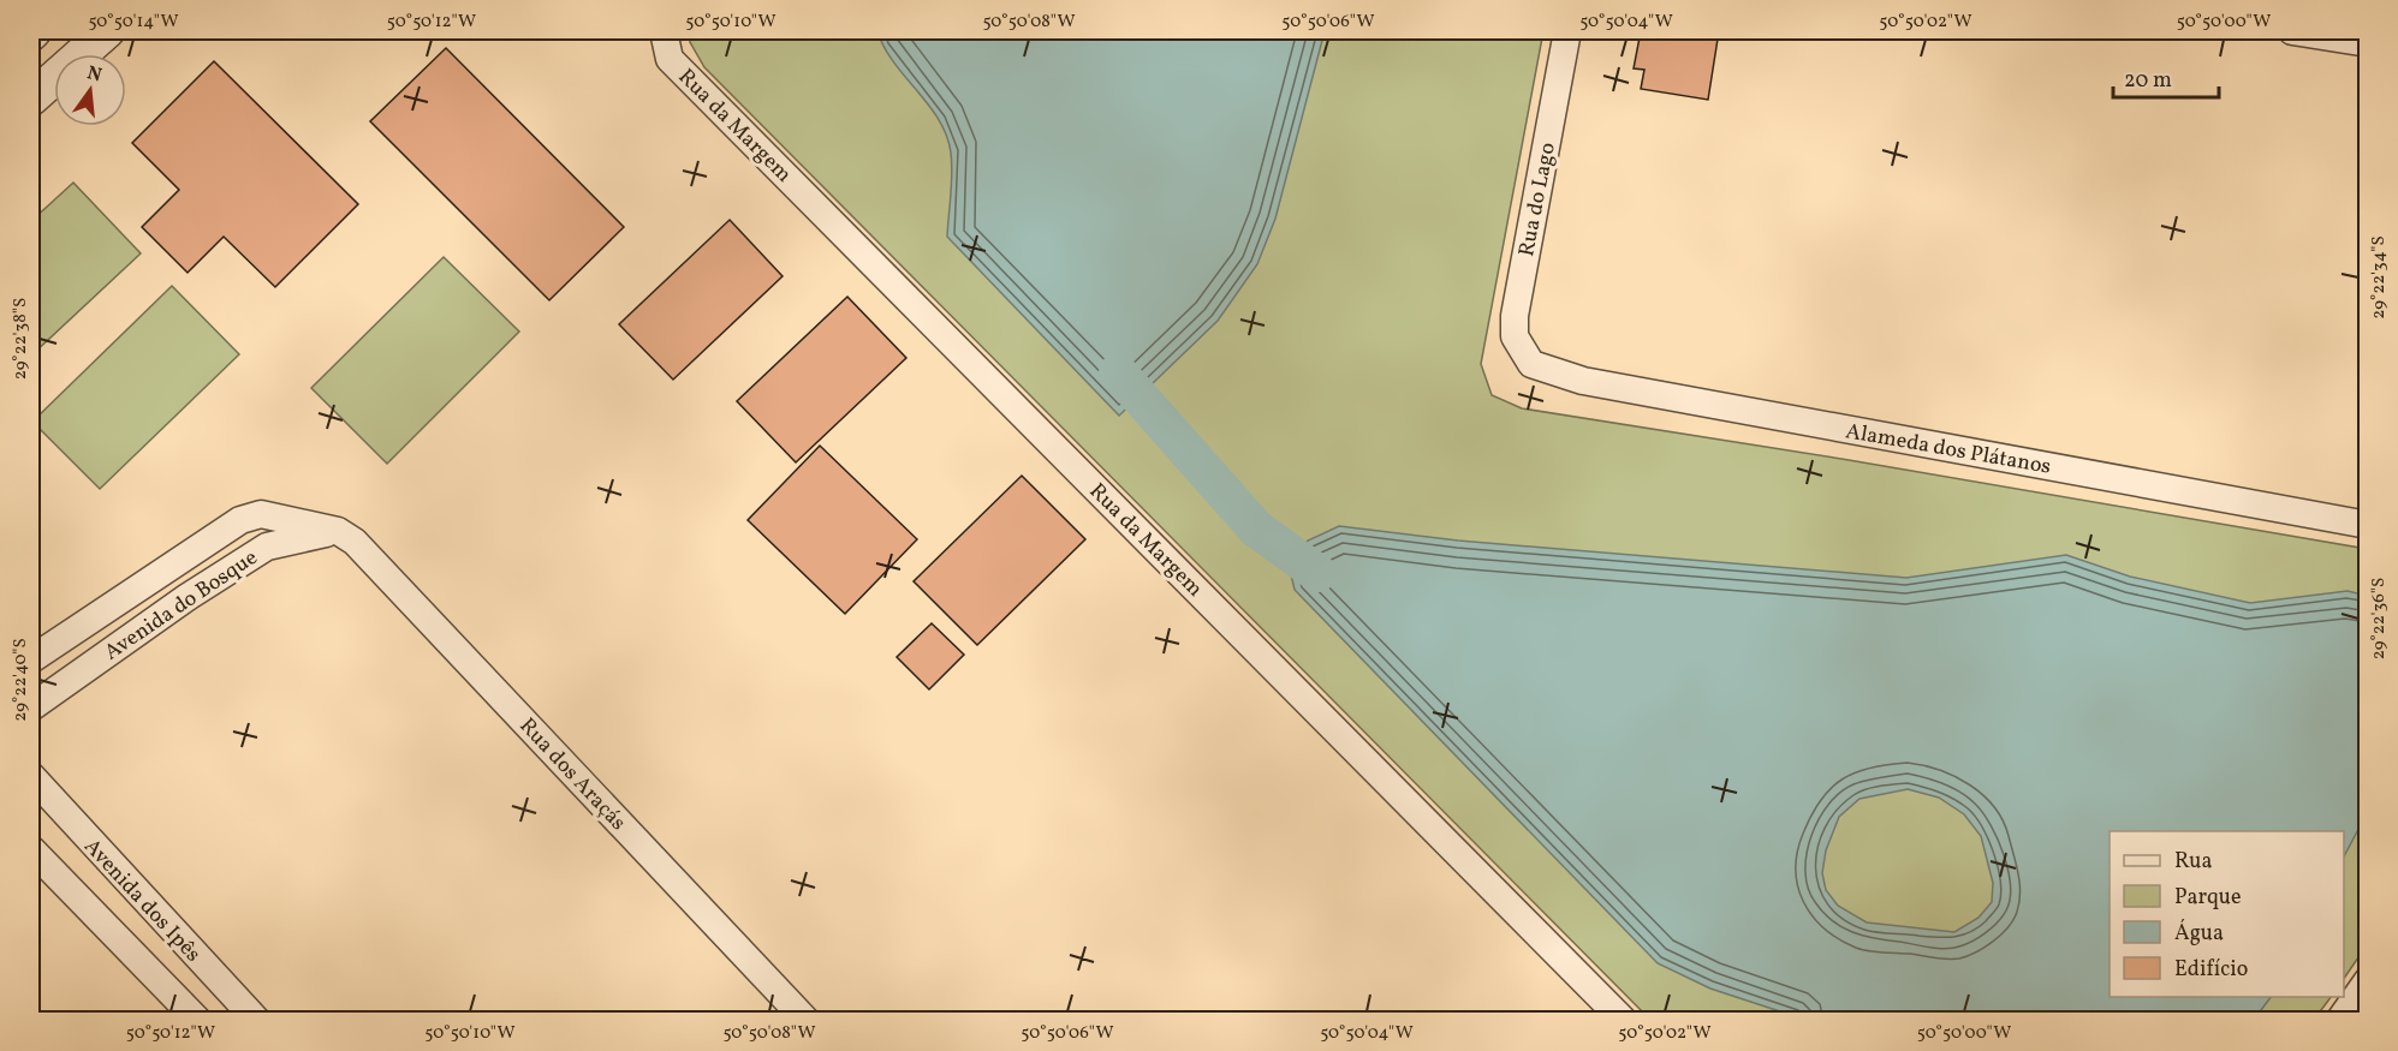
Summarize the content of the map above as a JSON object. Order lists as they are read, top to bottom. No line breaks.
{"streets":{"street":["Rua da Margem","Rua do Lago","Alameda dos Plátanos","Avenida do Bosque","Rua dos Araçás","Avenida dos Ipês"]},"crossings":[["Rua do Lago","Alameda dos Plátanos"],["Avenida do Bosque","Rua dos Araçás"]],"legend":["Rua","Parque","Água","Edifício"],"scale_bar":"20 m","north":"top","coordinates":["50°50'14\"W","50°50'12\"W","50°50'10\"W","50°50'08\"W","50°50'06\"W","50°50'04\"W","50°50'02\"W","50°50'00\"W","29°22'34\"S","29°22'38\"S","29°22'36\"S","29°22'40\"S"]}
